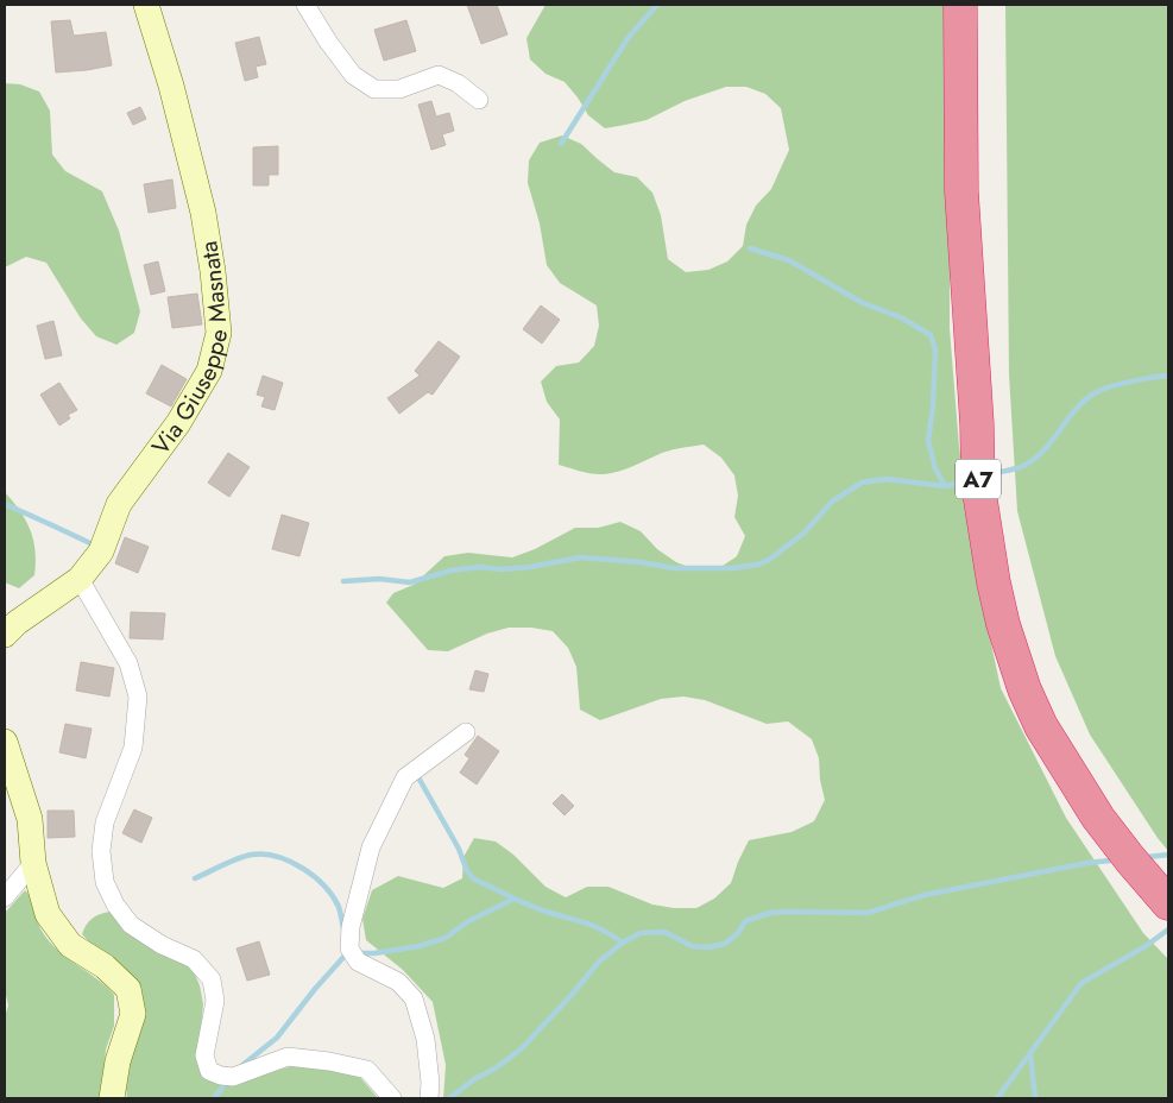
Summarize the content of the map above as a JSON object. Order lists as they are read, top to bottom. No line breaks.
{"streets":{"highway":["A7"],"street":["Via Giuseppe Masnata"]}}
